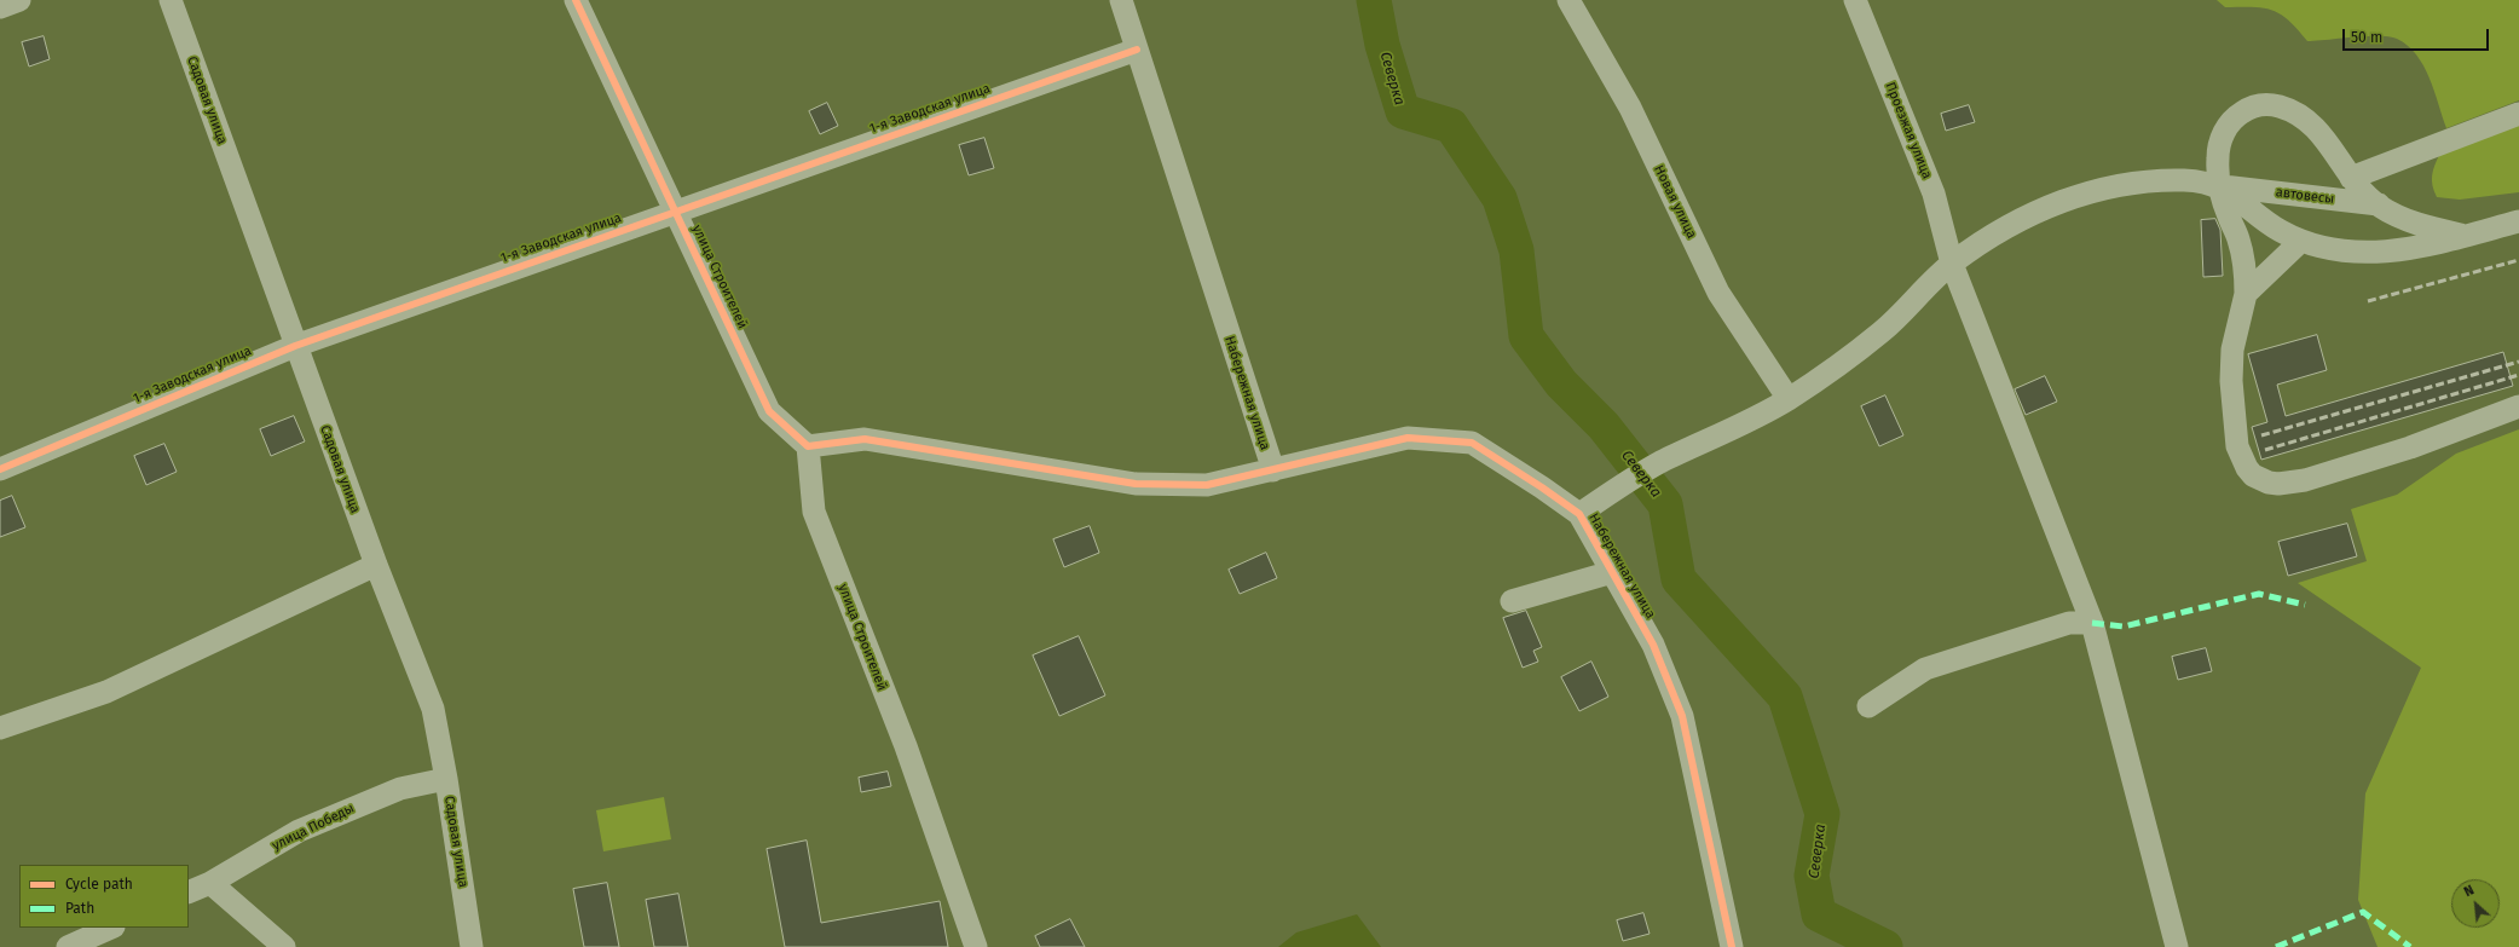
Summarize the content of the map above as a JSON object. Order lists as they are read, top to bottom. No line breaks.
{"streets":{"street":["Садовая улица","1-я Заводская улица","Проезжая улица","автовесы","Новая улица","улица Строителей","Набережная улица","улица Победы"]},"crossings":[["Садовая улица","1-я Заводская улица"],["Садовая улица","улица Победы"],["1-я Заводская улица","улица Строителей"],["1-я Заводская улица","Набережная улица"],["Проезжая улица","автовесы"],["автовесы","Новая улица"],["автовесы","Набережная улица"]],"water":["Северка"],"legend":["Cycle path","Path"],"scale_bar":"50 m","north":"top left"}
